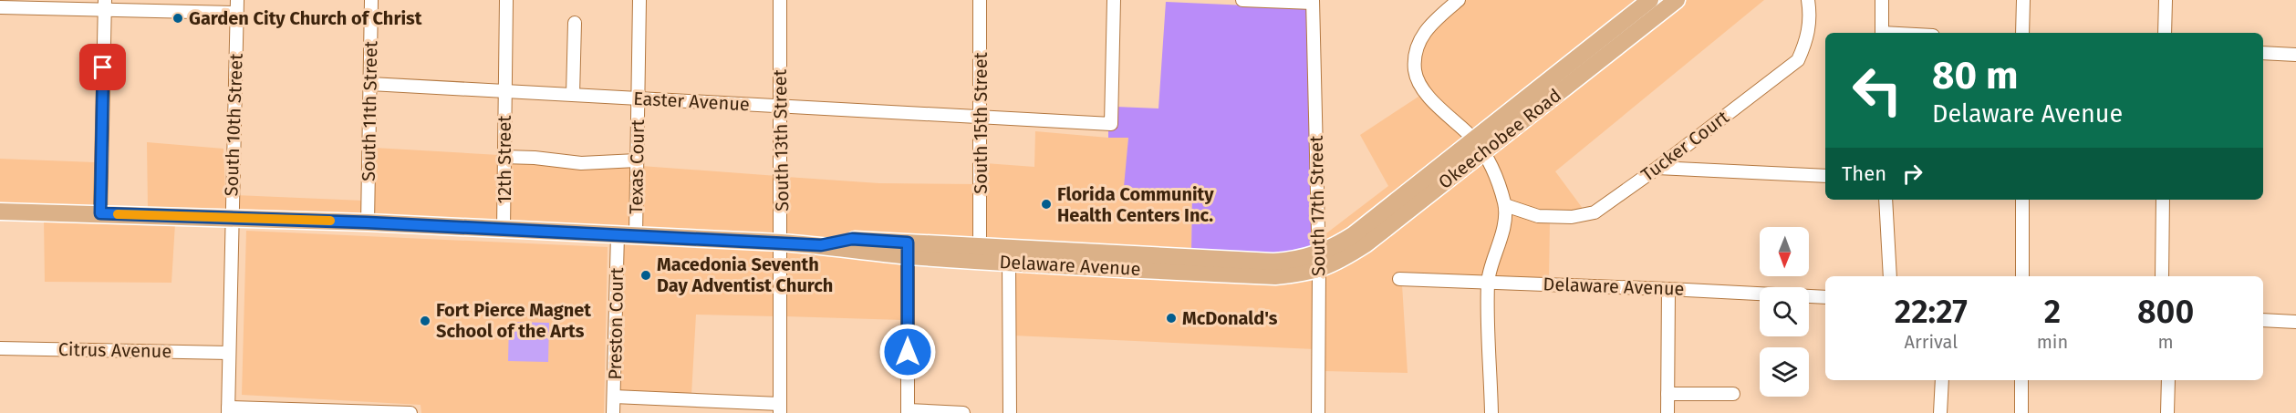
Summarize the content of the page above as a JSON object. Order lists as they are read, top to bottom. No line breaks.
{"streets":{"main road":["Okeechobee Road","Delaware Avenue"],"street":["Easter Avenue","South 11th Street","South 15th Street","South 10th Street","South 13th Street","Tucker Court","12th Street","Texas Court","South 17th Street","Preston Court","Citrus Avenue"]},"crossings":[["Easter Avenue","South 11th Street"],["Easter Avenue","South 15th Street"],["Easter Avenue","South 13th Street"],["Easter Avenue","12th Street"],["Easter Avenue","Texas Court"],["South 11th Street","Delaware Avenue"],["South 15th Street","Delaware Avenue"],["South 10th Street","Delaware Avenue"],["South 10th Street","Citrus Avenue"],["Okeechobee Road","South 17th Street"],["Okeechobee Road","Delaware Avenue"],["South 13th Street","Delaware Avenue"],["12th Street","Delaware Avenue"],["Texas Court","Delaware Avenue"],["South 17th Street","Delaware Avenue"],["Delaware Avenue","Preston Court"]],"places":["Garden City Church of Christ","Florida Community Health Centers Inc.","Macedonia Seventh Day Adventist Church","McDonald's","Fort Pierce Magnet School of the Arts"],"north":"bottom","page":{"turn":["80 m","Delaware Avenue"],"then":"Then","eta":["22:27","Arrival","2","min","800","m"]}}
